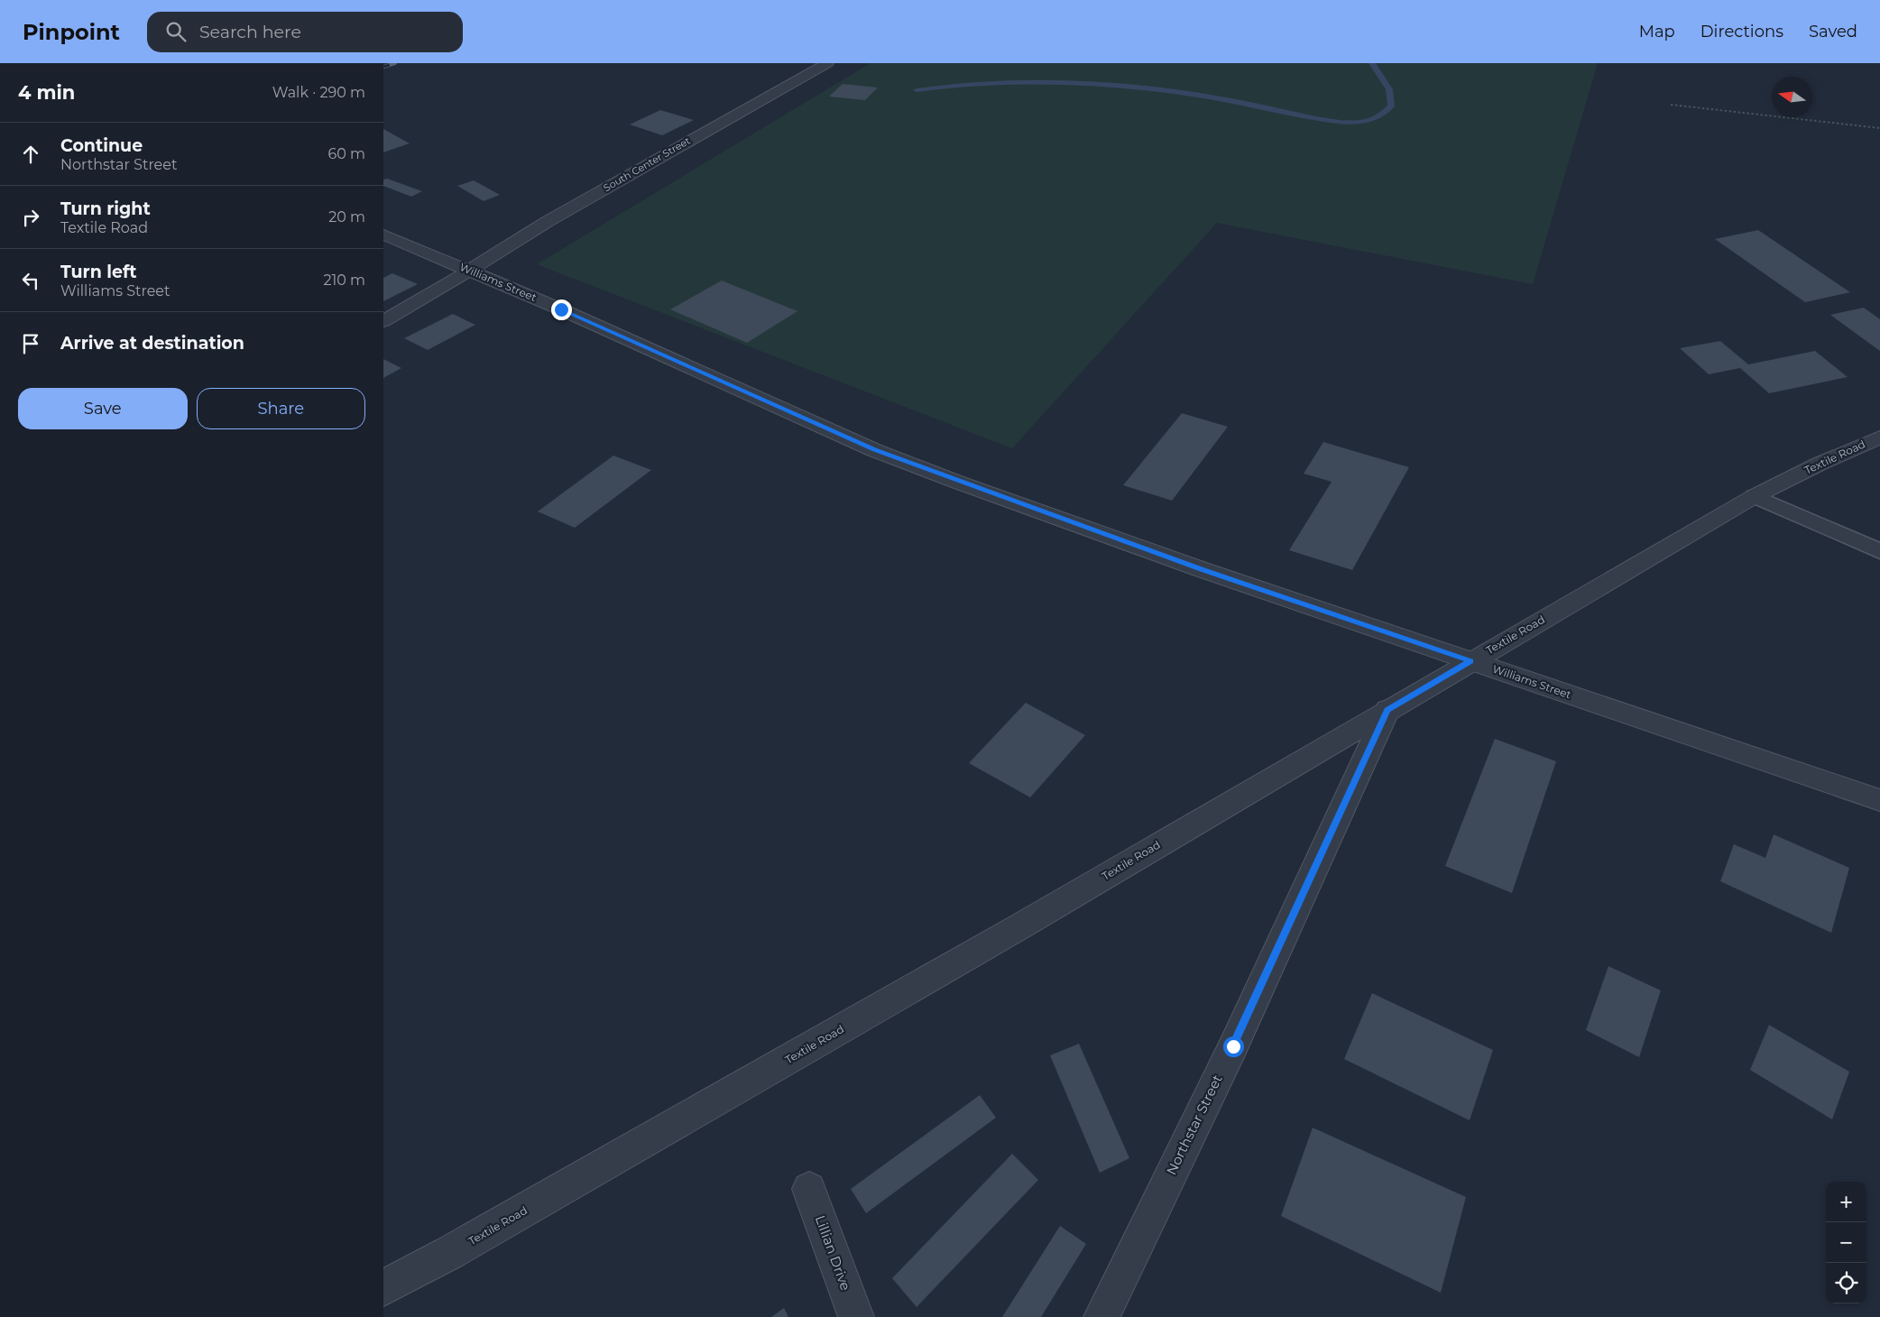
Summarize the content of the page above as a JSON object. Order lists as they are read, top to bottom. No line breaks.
{"streets":{"street":["South Center Street","Williams Street","Textile Road","Northstar Street","Lillian Drive"]},"crossings":[["South Center Street","Williams Street"],["Williams Street","Textile Road"],["Textile Road","Northstar Street"]],"north":"left","page":{"header":"Pinpoint","search":"Search here","nav":["Map","Directions","Saved"],"heading":["4 min","Walk · 290 m"],"list":[["Continue","Northstar Street","60 m"],["Turn right","Textile Road","20 m"],["Turn left","Williams Street","210 m"],"Arrive at destination"],"buttons":["Save","Share"],"map_buttons":["+","−"]}}
